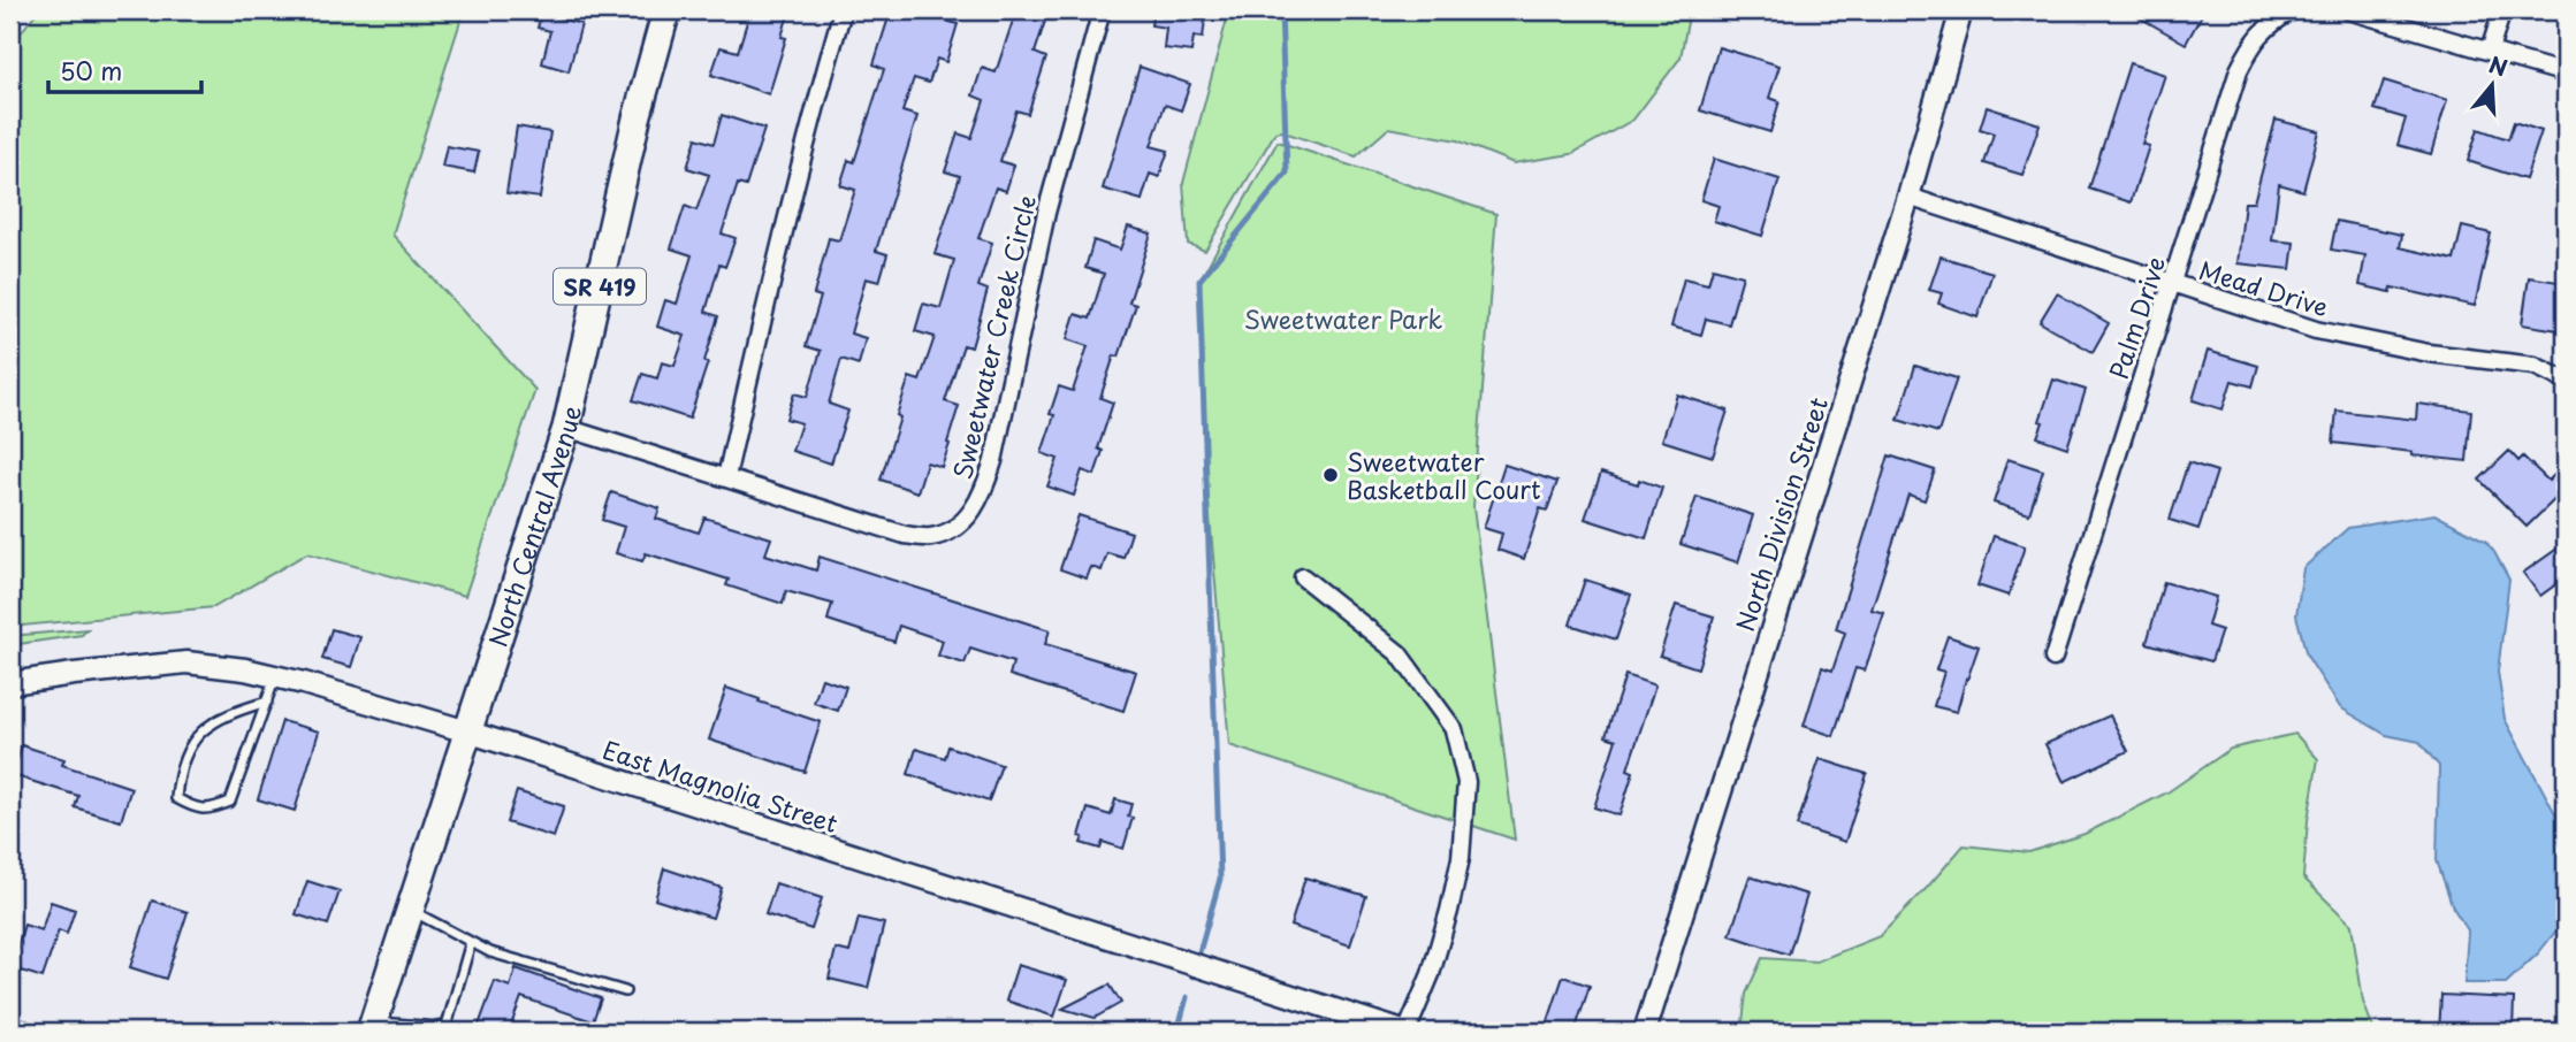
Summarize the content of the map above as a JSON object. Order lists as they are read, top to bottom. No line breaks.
{"streets":{"main road":["SR 419","North Central Avenue"],"street":["Mead Drive","Palm Drive","Sweetwater Creek Circle","North Division Street","East Magnolia Street"]},"crossings":[["Mead Drive","Palm Drive"],["Mead Drive","North Division Street"],["Sweetwater Creek Circle","North Central Avenue"],["North Central Avenue","East Magnolia Street"]],"parks":["Sweetwater Park"],"places":["Sweetwater Basketball Court"],"scale_bar":"50 m","north":"top"}
